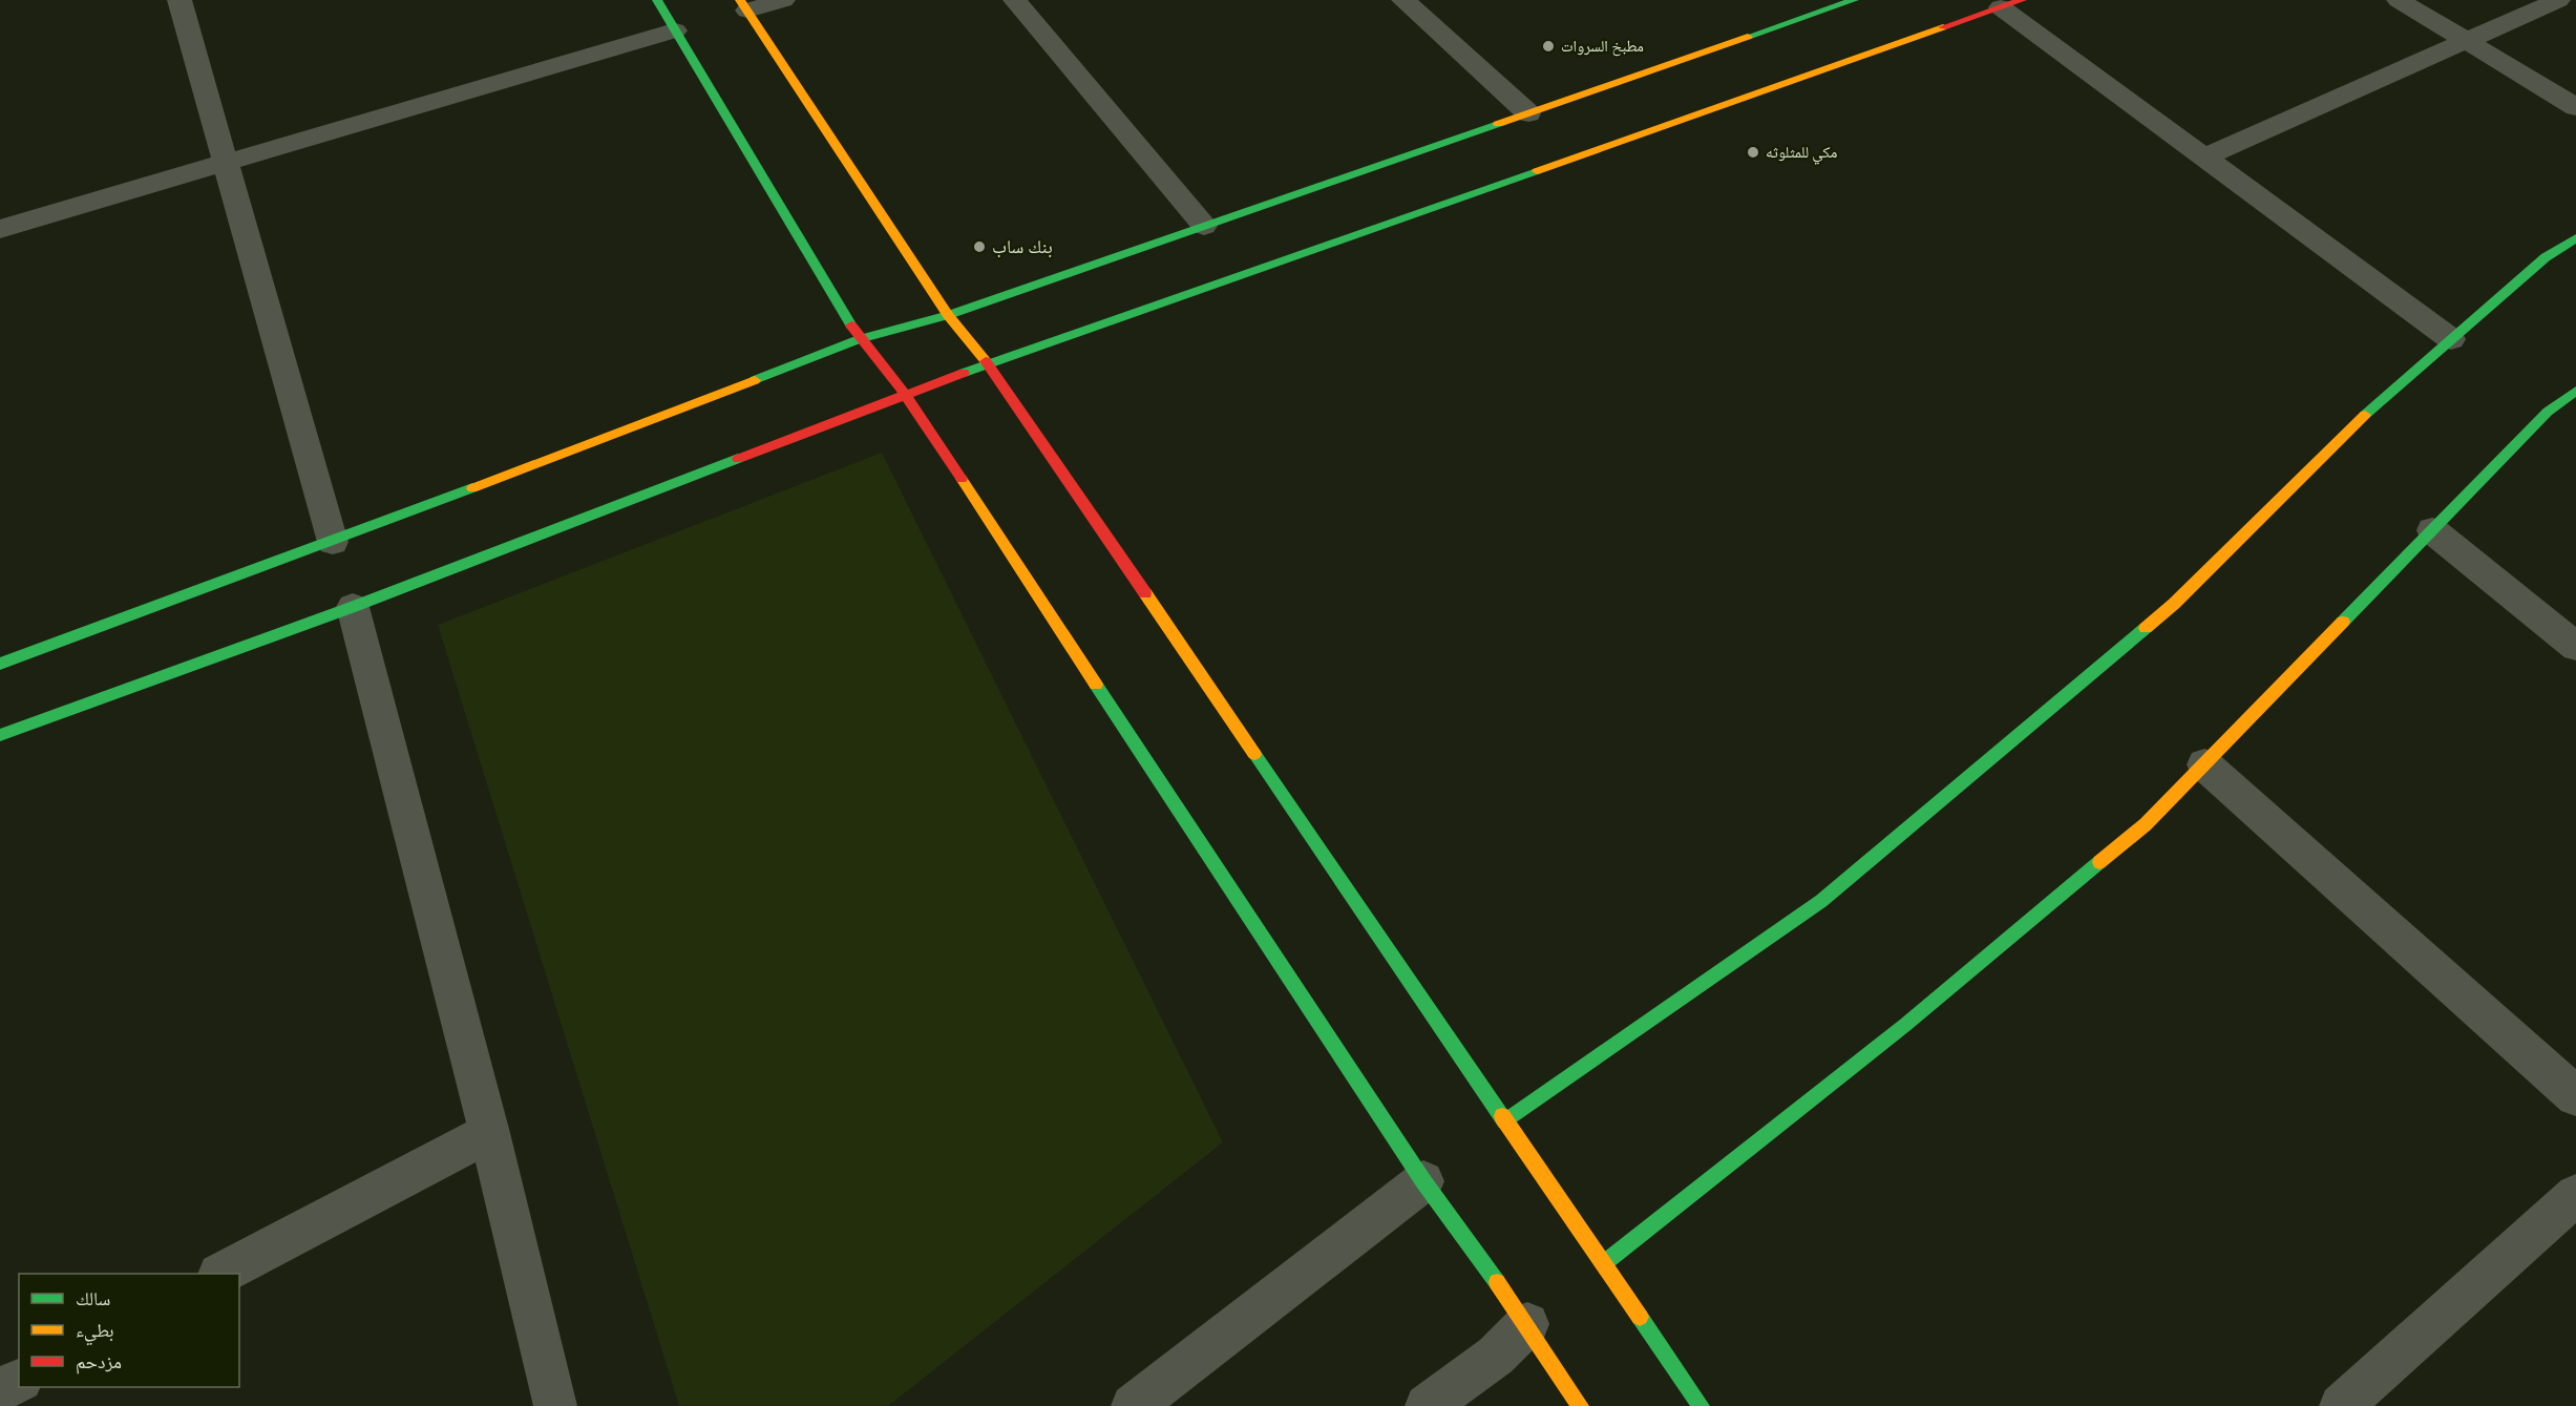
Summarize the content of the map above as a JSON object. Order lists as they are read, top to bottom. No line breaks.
{"places":["مطبخ السروات","مكي للمثلوثه","بنك ساب"],"legend":["سالك","بطيء","مزدحم"]}
